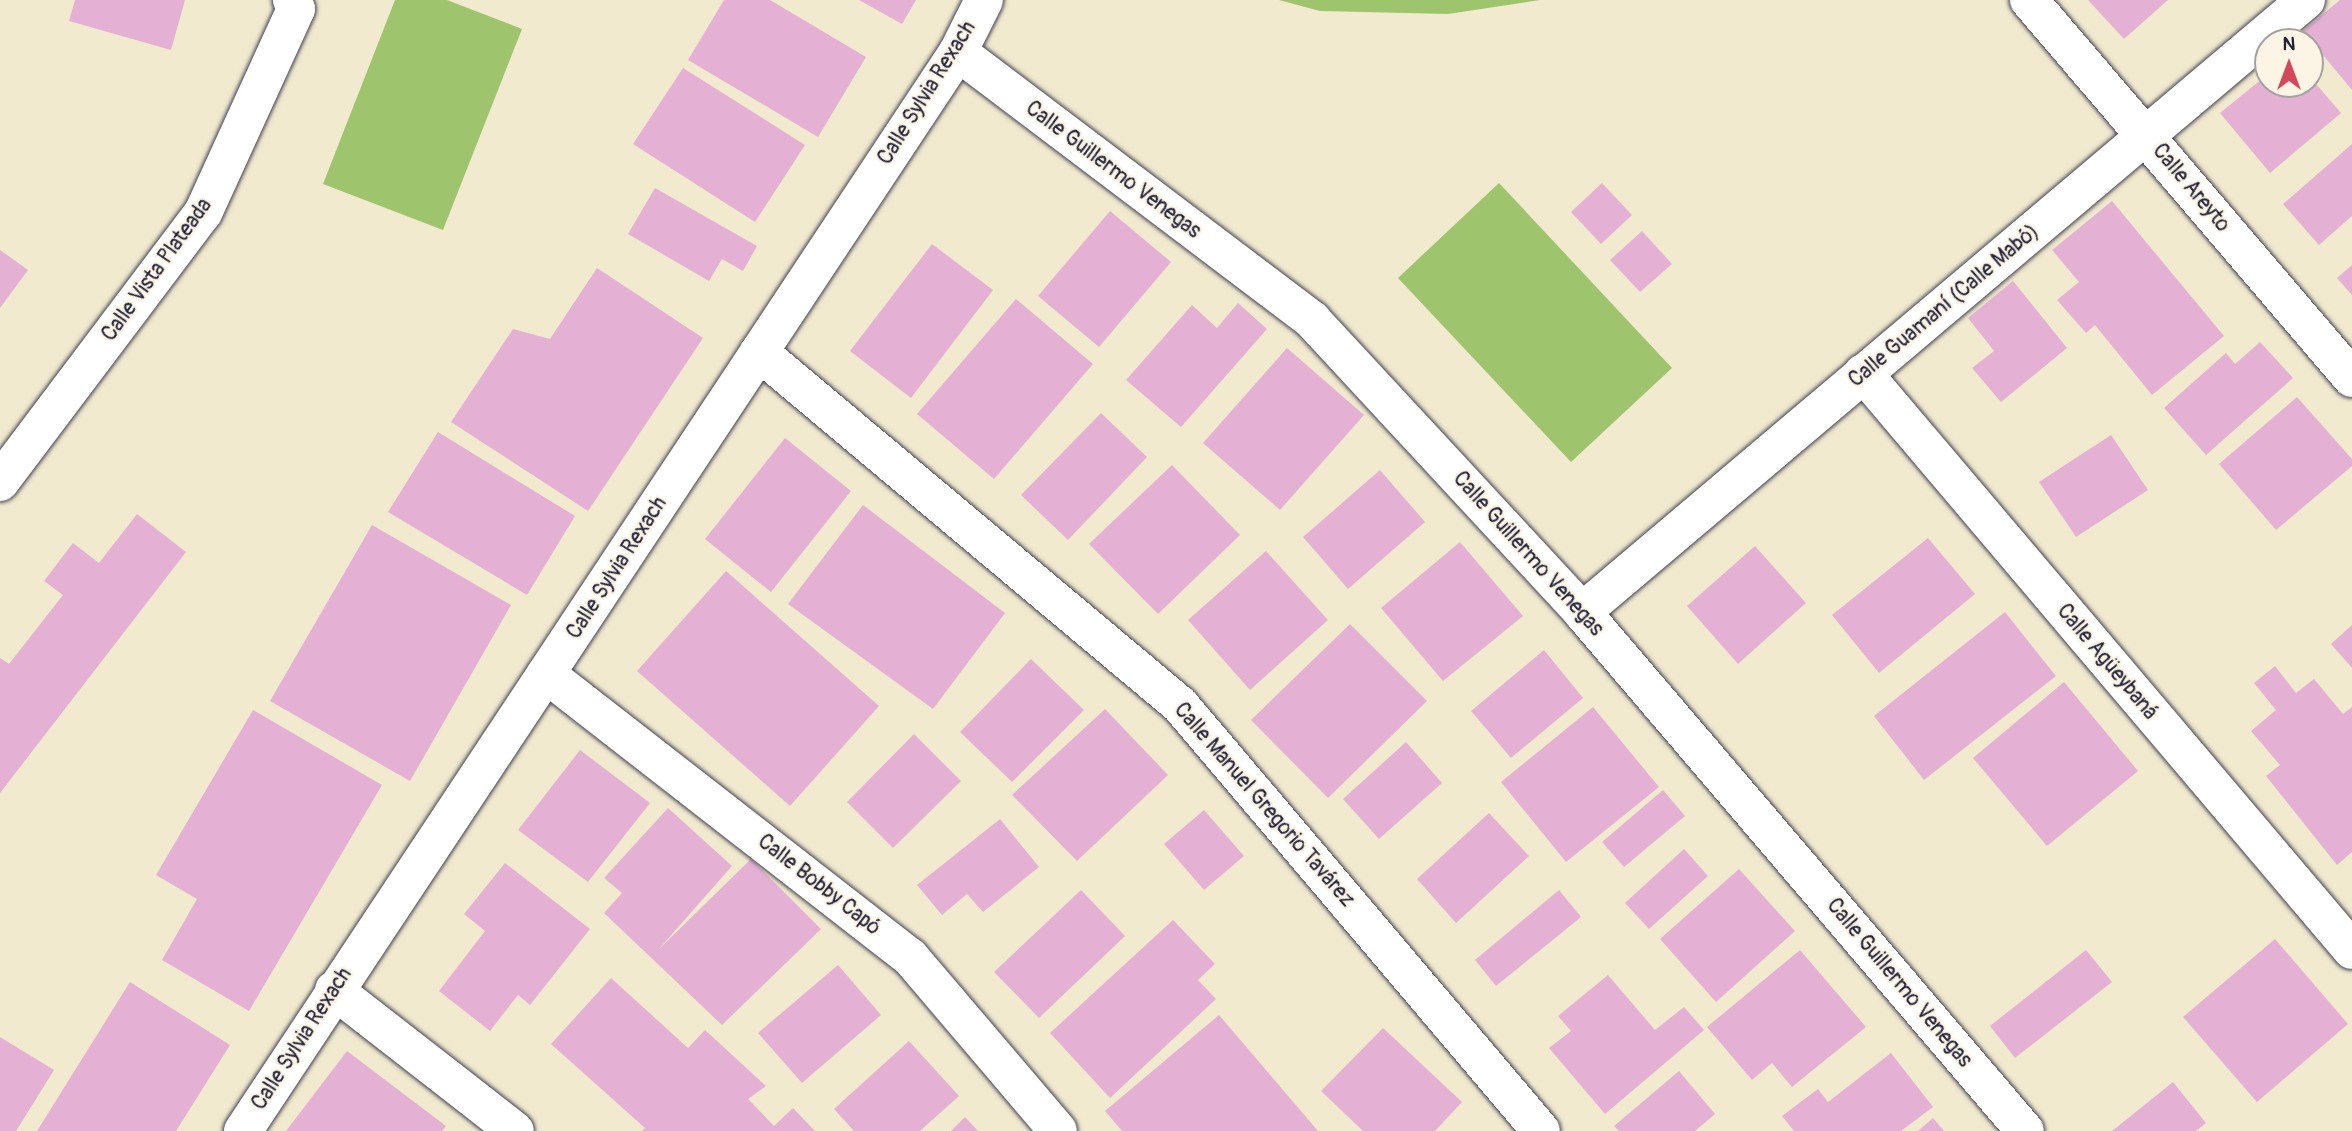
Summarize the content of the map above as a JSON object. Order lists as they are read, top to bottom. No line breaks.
{"streets":{"street":["Calle Sylvia Rexach","Calle Guillermo Venegas","Calle Areyto","Calle Vista Plateada","Calle Guamaní (Calle Mabó)","Calle Agüeybaná","Calle Manuel Gregorio Tavárez","Calle Bobby Capó"]},"crossings":[["Calle Sylvia Rexach","Calle Guillermo Venegas"],["Calle Sylvia Rexach","Calle Manuel Gregorio Tavárez"],["Calle Sylvia Rexach","Calle Bobby Capó"],["Calle Guillermo Venegas","Calle Guamaní (Calle Mabó)"],["Calle Areyto","Calle Guamaní (Calle Mabó)"],["Calle Guamaní (Calle Mabó)","Calle Agüeybaná"]],"north":"top"}
